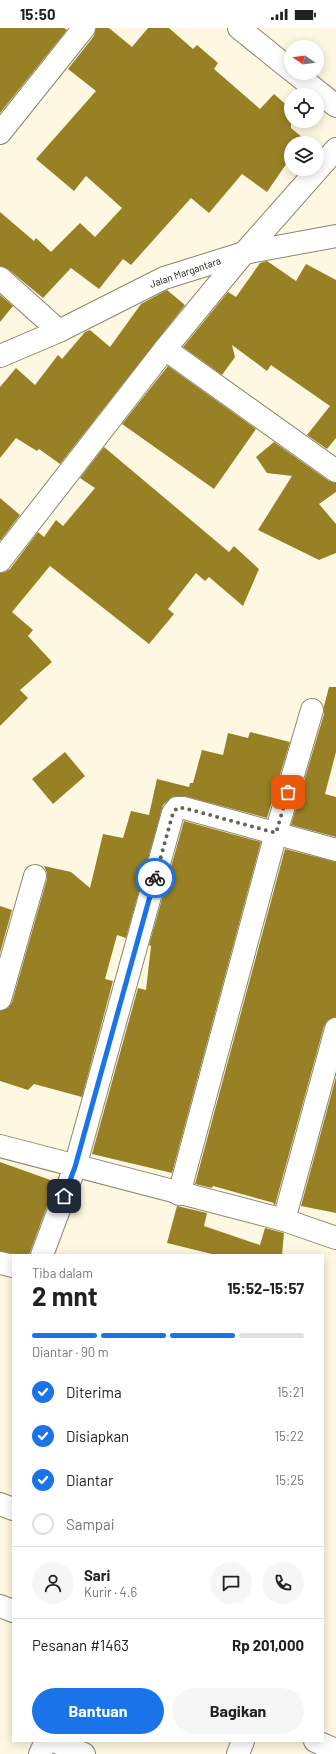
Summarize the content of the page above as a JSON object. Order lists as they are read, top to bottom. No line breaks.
{"streets":{"main road":["Jalan Margantara"]},"north":"left","page":{"status":"15:50","heading":["2 mnt","Tiba dalam","15:52–15:57"],"panel":["Sari","Kurir · 4.6","Pesanan #1463","Rp 201,000"],"bar":"Diantar · 90 m","list":[["Diterima","15:21"],["Disiapkan","15:22"],["Diantar","15:25"],"Sampai"],"buttons":["Bantuan","Bagikan"]}}
